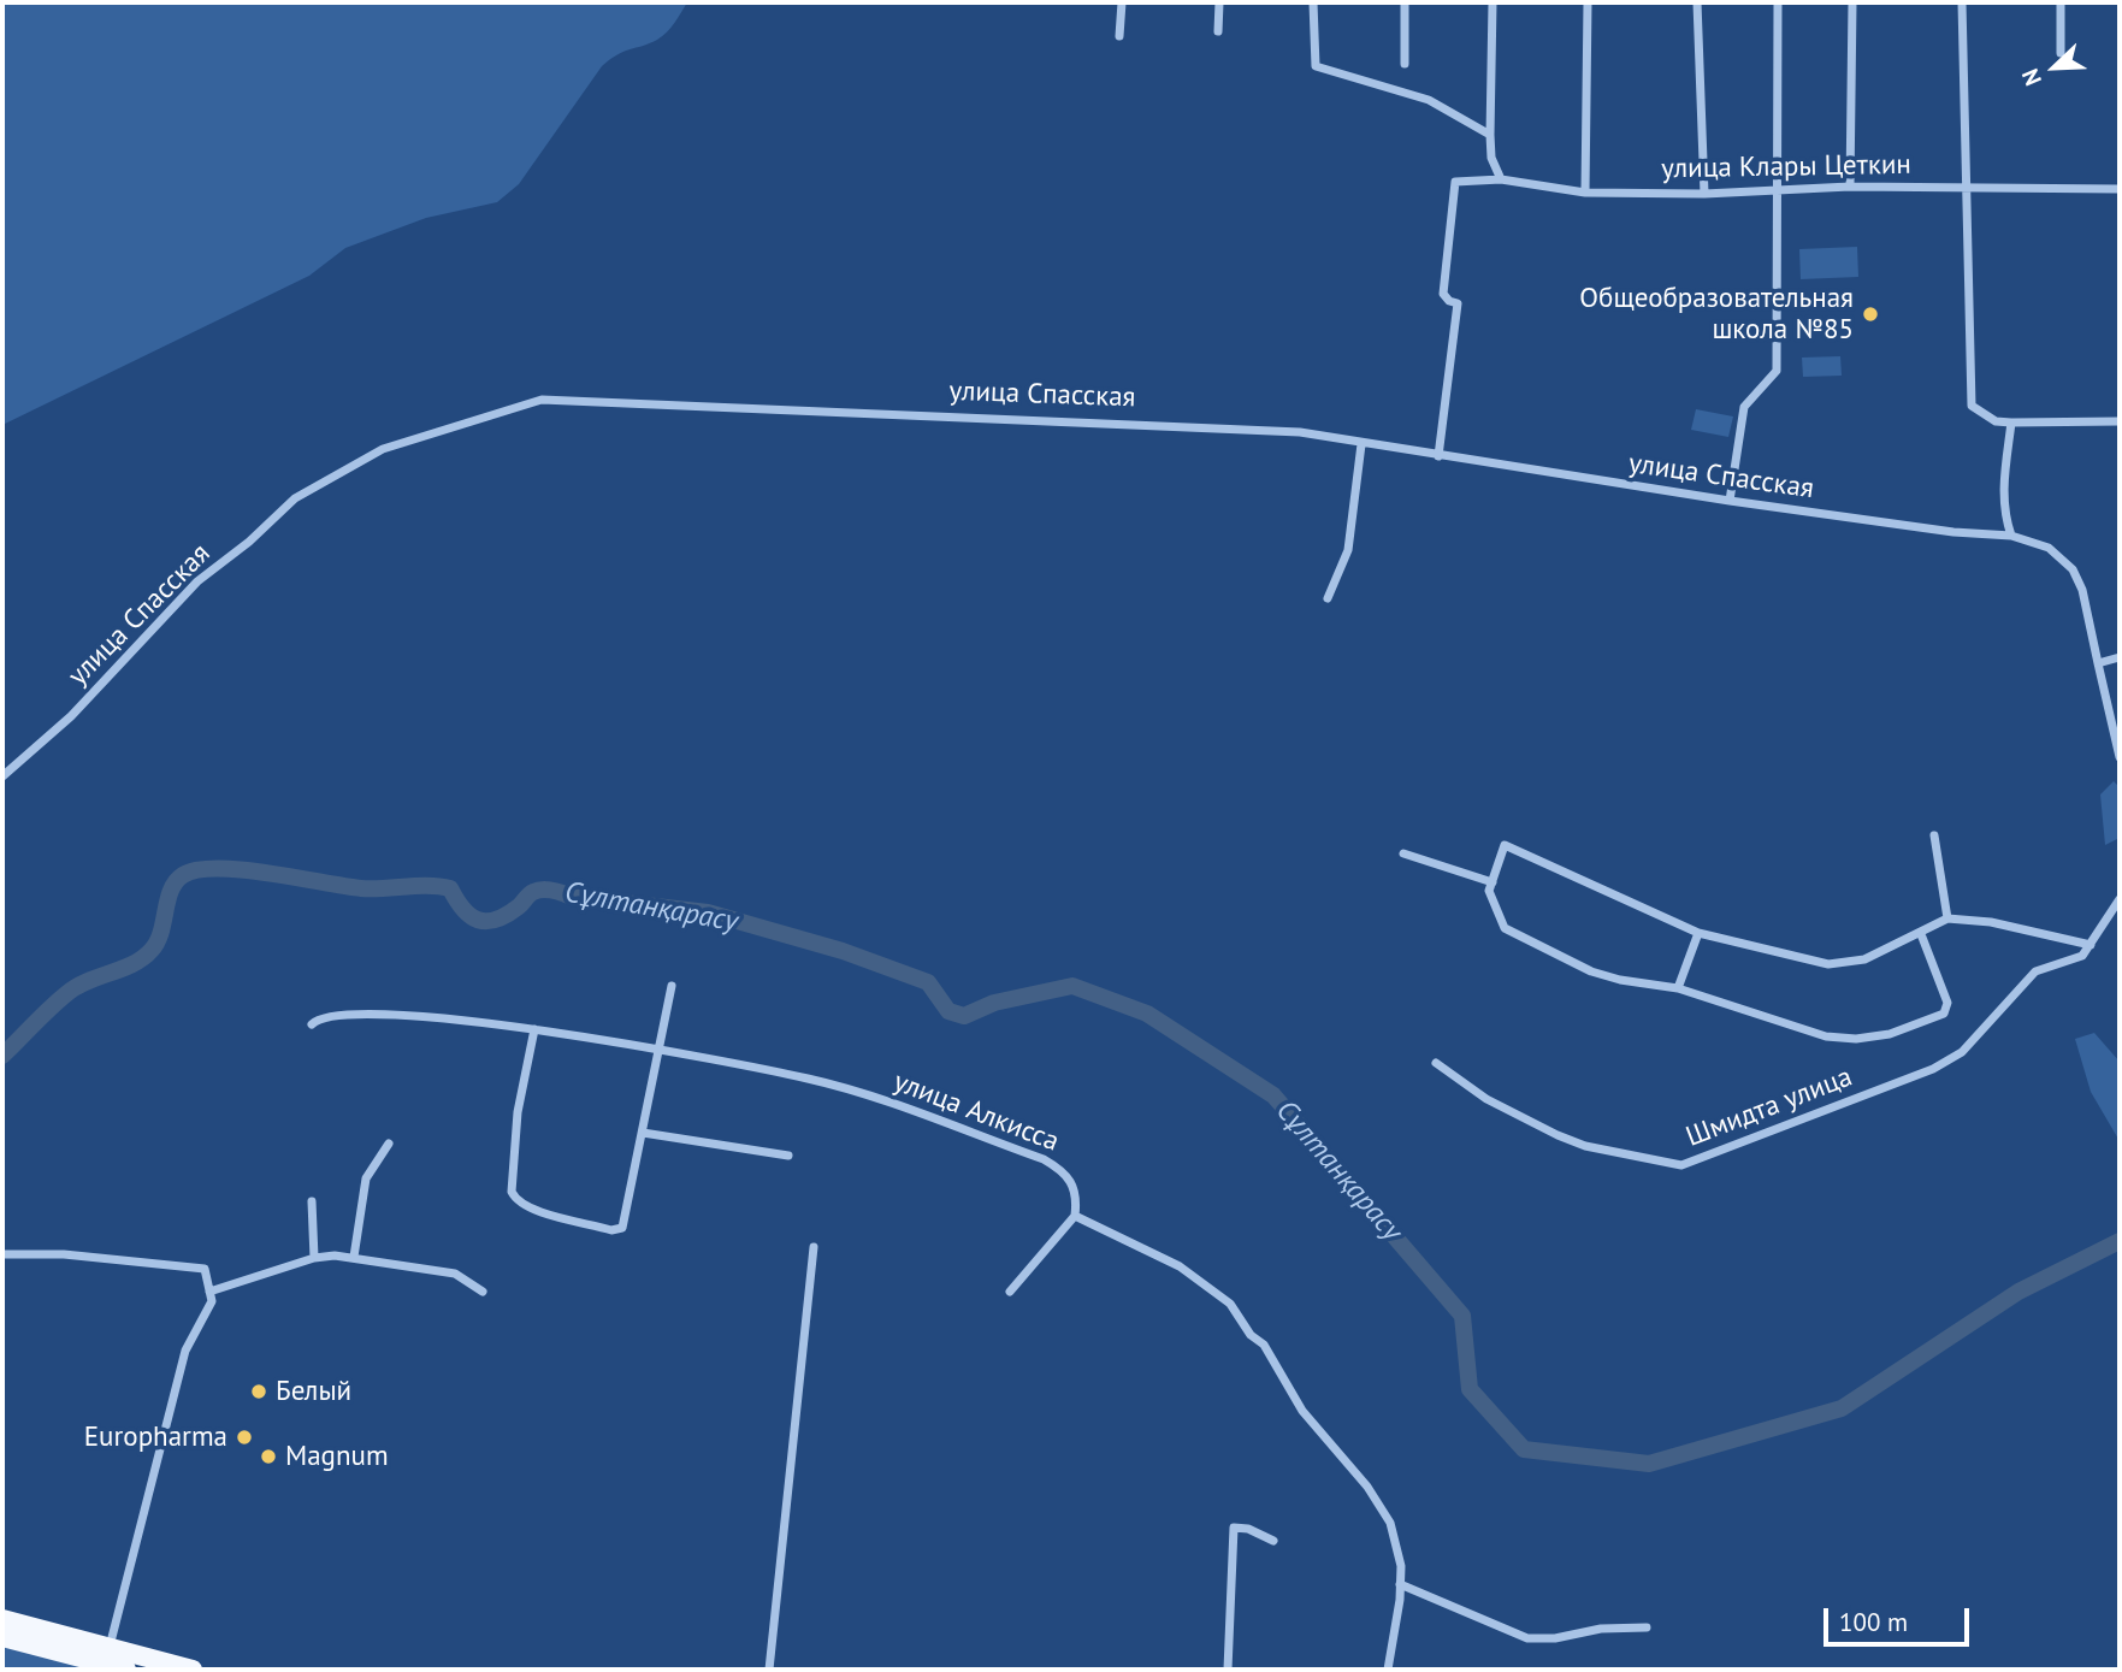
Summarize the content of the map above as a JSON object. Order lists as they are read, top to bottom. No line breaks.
{"streets":{"street":["улица Клары Цеткин","улица Спасская","Шмидта улица","улица Алкисса"]},"crossings":[["улица Клары Цеткин","улица Спасская"]],"water":["Сұлтанқарасу"],"places":["Общеобразовательная школа №85","Белый","Europharma","Magnum"],"scale_bar":"100 m","north":"bottom left"}
